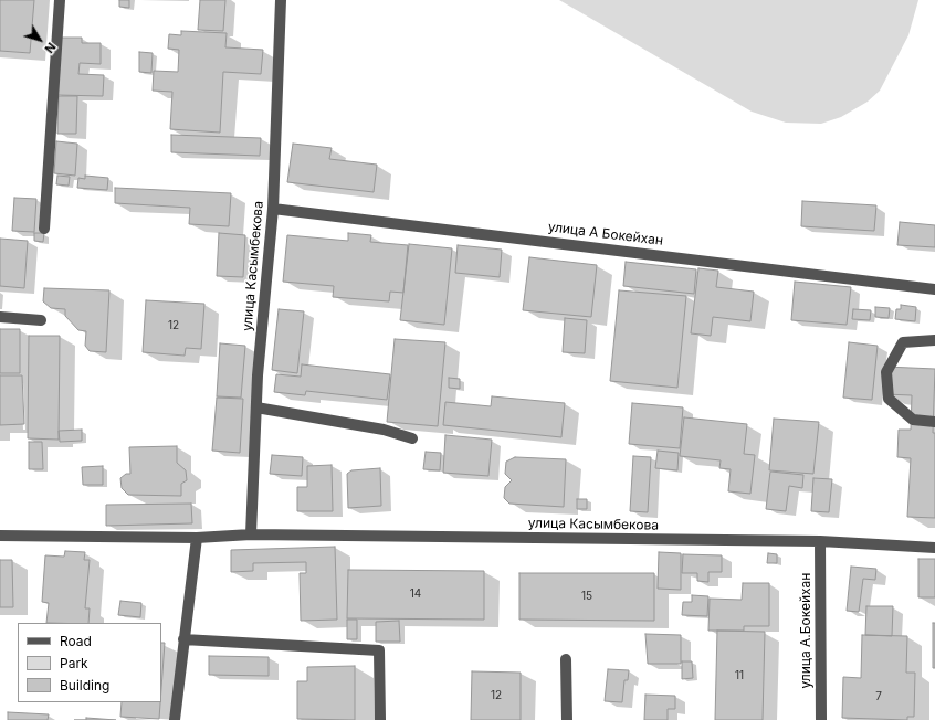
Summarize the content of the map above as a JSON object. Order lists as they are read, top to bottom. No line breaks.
{"streets":{"street":["улица А Бокейхан","улица Касымбекова","улица А.Бокейхан"]},"crossings":[["улица А Бокейхан","улица Касымбекова"],["улица Касымбекова","улица А.Бокейхан"]],"house_numbers":["12","14","15","11","12","7"],"legend":["Road","Park","Building"],"north":"bottom right"}
